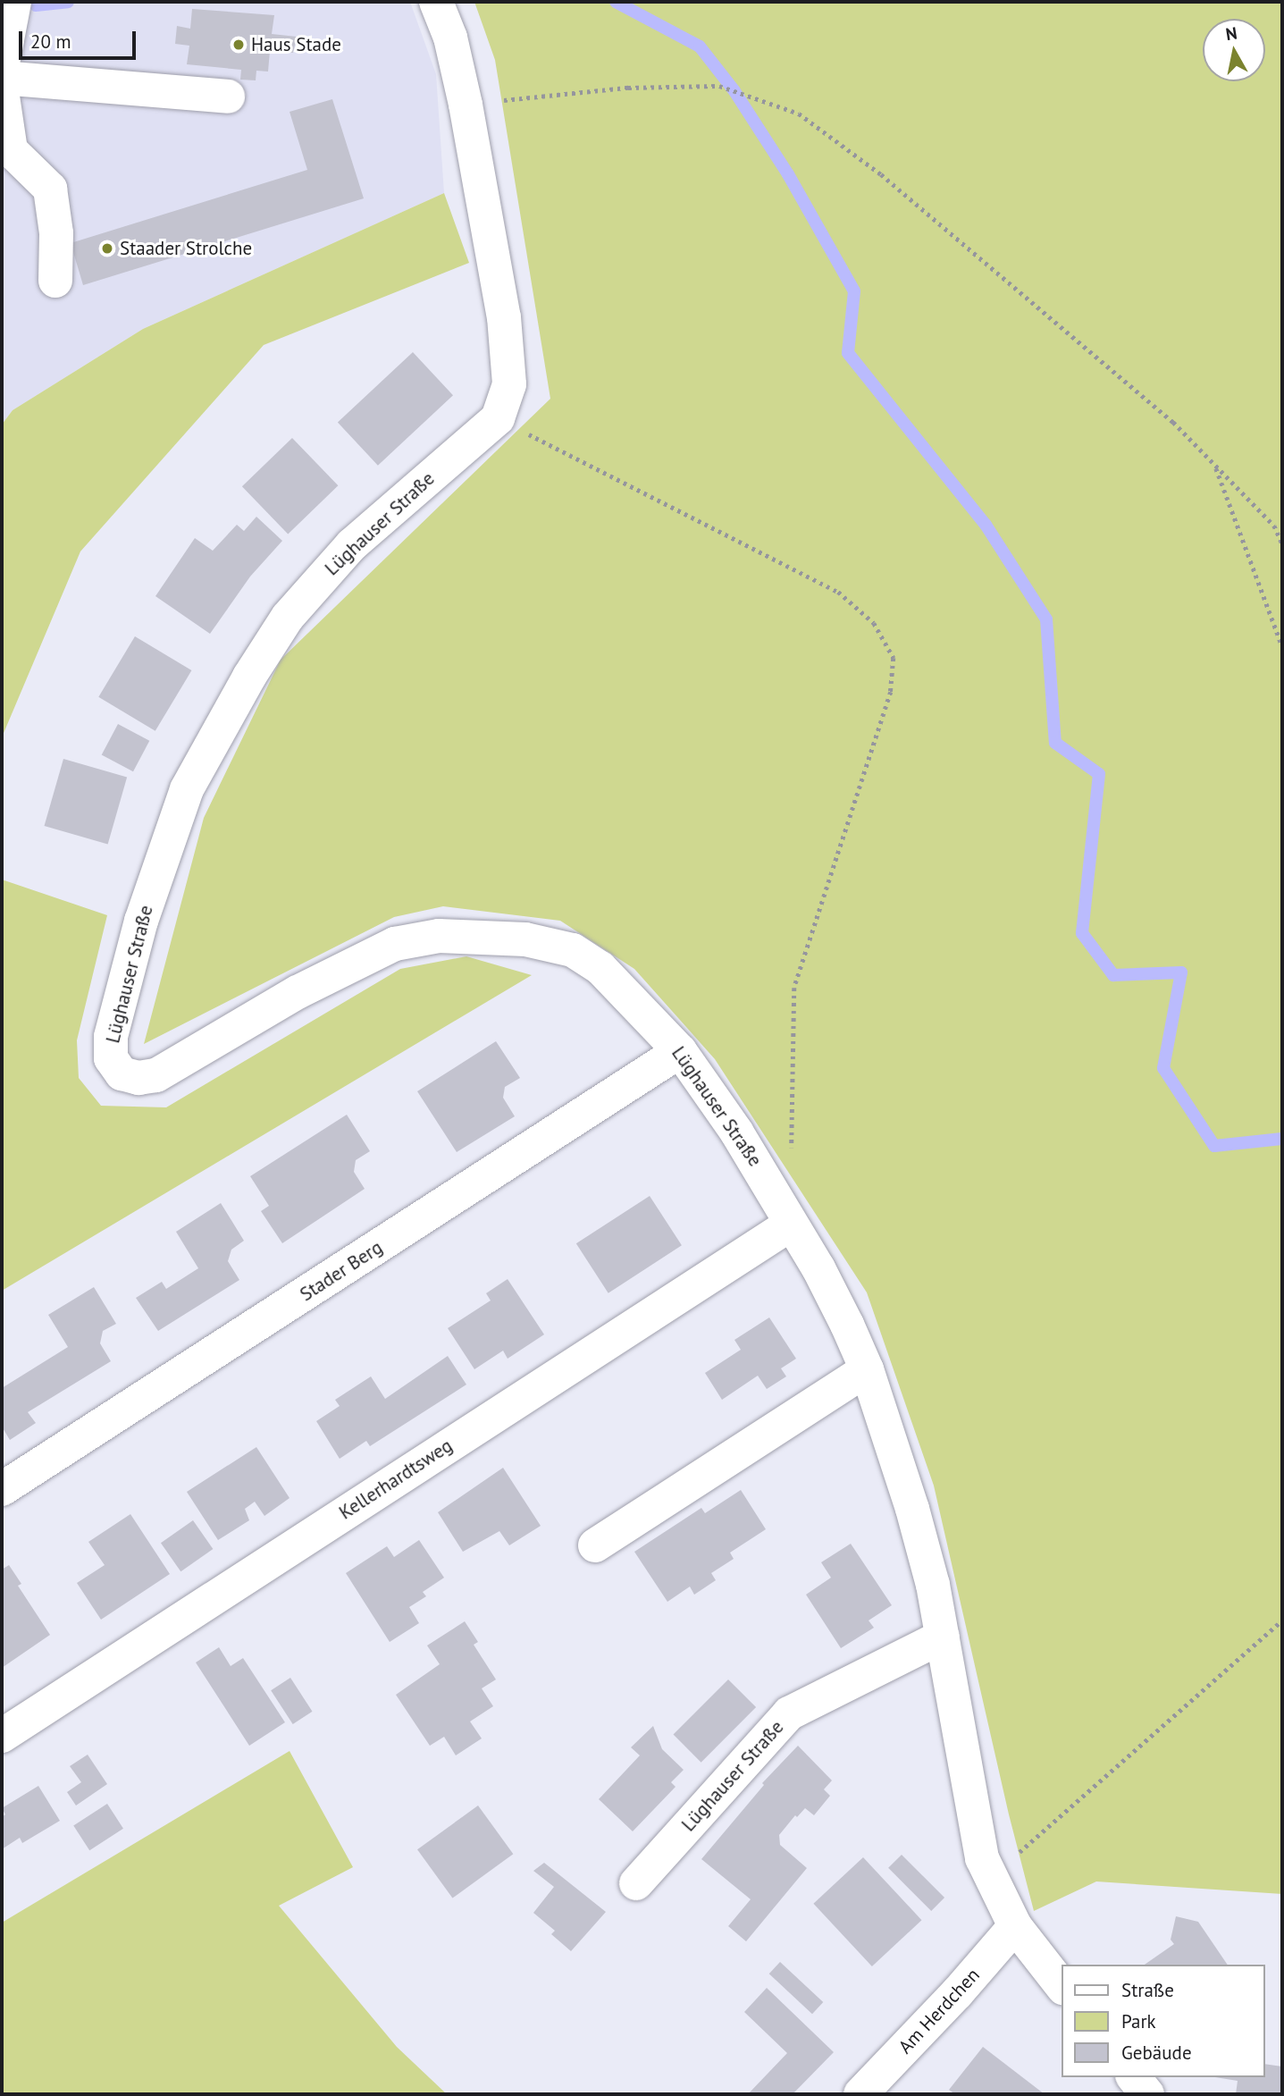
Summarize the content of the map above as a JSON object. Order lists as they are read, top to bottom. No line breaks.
{"streets":{"street":["Lüghauser Straße","Stader Berg","Kellerhardtsweg","Am Herdchen"]},"crossings":[["Lüghauser Straße","Stader Berg"],["Lüghauser Straße","Kellerhardtsweg"],["Lüghauser Straße","Am Herdchen"]],"places":["Haus Stade","Staader Strolche"],"legend":["Straße","Park","Gebäude"],"scale_bar":"20 m","north":"top"}
